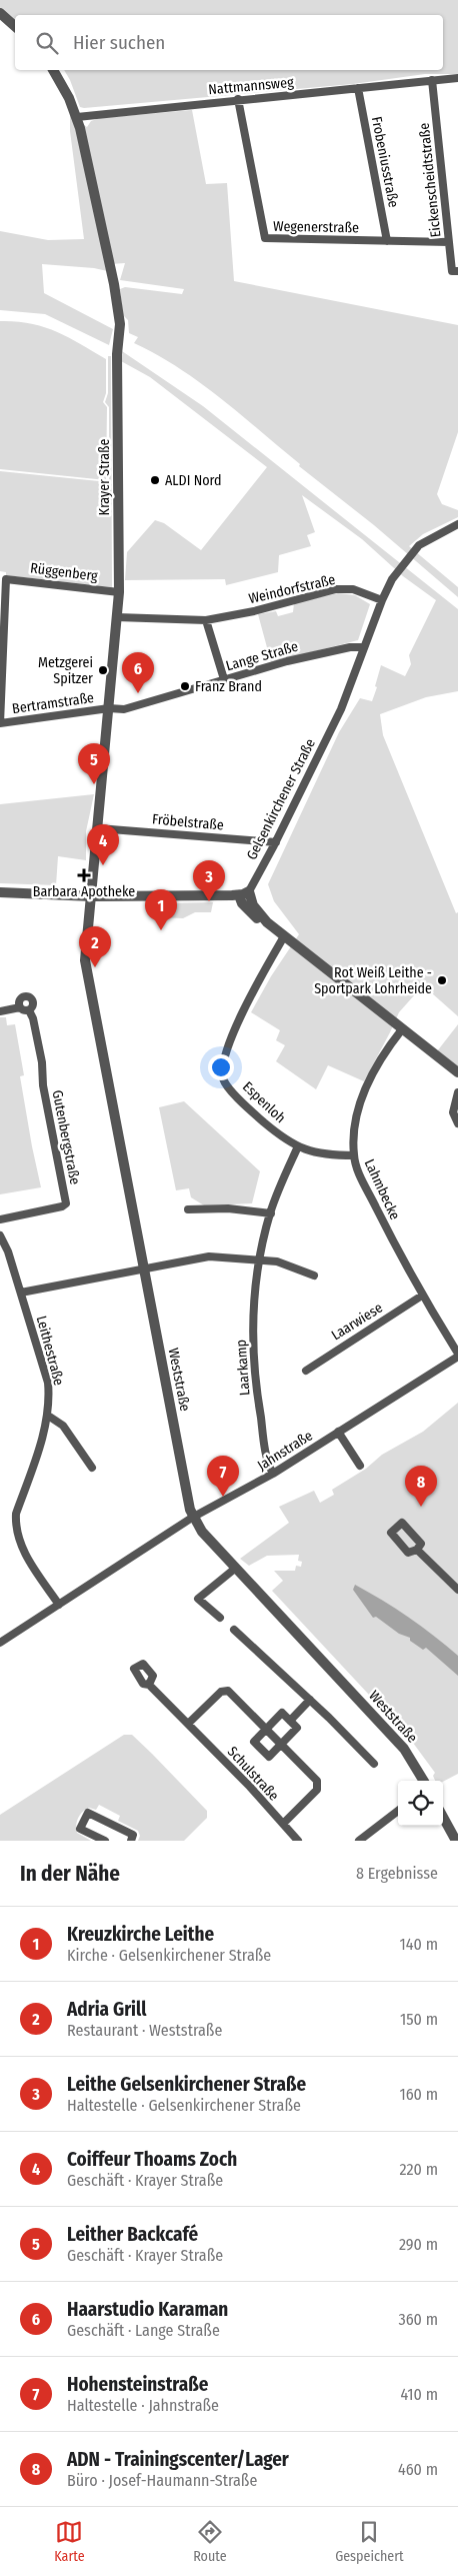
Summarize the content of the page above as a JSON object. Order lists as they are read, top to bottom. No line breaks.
{"streets":{"street":["Nattmannsweg","Frobeniusstraße","Eickenscheidtstraße","Wegenerstraße","Krayer Straße","Rüggenberg","Weindorfstraße","Lange Straße","Bertramstraße","Gelsenkirchener Straße","Fröbelstraße","Espenloh","Gutenbergstraße","Lahmbecke","Laarwiese","Leithestraße","Laarkamp","Weststraße","Jahnstraße","Schulstraße"]},"crossings":[["Nattmannsweg","Frobeniusstraße"],["Nattmannsweg","Eickenscheidtstraße"],["Nattmannsweg","Wegenerstraße"],["Nattmannsweg","Krayer Straße"],["Frobeniusstraße","Wegenerstraße"],["Eickenscheidtstraße","Wegenerstraße"],["Krayer Straße","Rüggenberg"],["Krayer Straße","Weindorfstraße"],["Krayer Straße","Lange Straße"],["Krayer Straße","Bertramstraße"],["Krayer Straße","Fröbelstraße"],["Krayer Straße","Weststraße"],["Rüggenberg","Bertramstraße"],["Weindorfstraße","Gelsenkirchener Straße"],["Lange Straße","Bertramstraße"],["Lange Straße","Gelsenkirchener Straße"],["Gelsenkirchener Straße","Fröbelstraße"],["Espenloh","Lahmbecke"],["Espenloh","Laarkamp"],["Lahmbecke","Laarwiese"],["Lahmbecke","Jahnstraße"],["Leithestraße","Jahnstraße"],["Laarkamp","Jahnstraße"],["Weststraße","Jahnstraße"]],"places":{"other":["ALDI Nord","Metzgerei Spitzer","Franz Brand","Rot Weiß Leithe - Sportpark Lohrheide"],"health":["Barbara Apotheke"]},"page":{"search":"Hier suchen","pins":["6","5","4","3","1","2","7","8"],"heading":["In der Nähe","8 Ergebnisse"],"list":[{"mark":"1","name":"Kreuzkirche Leithe","note":"Kirche · Gelsenkirchener Straße","value":"140 m"},{"mark":"2","name":"Adria Grill","note":"Restaurant · Weststraße","value":"150 m"},{"mark":"3","name":"Leithe Gelsenkirchener Straße","note":"Haltestelle · Gelsenkirchener Straße","value":"160 m"},{"mark":"4","name":"Coiffeur Thoams Zoch","note":"Geschäft · Krayer Straße","value":"220 m"},{"mark":"5","name":"Leither Backcafé","note":"Geschäft · Krayer Straße","value":"290 m"},{"mark":"6","name":"Haarstudio Karaman","note":"Geschäft · Lange Straße","value":"360 m"},{"mark":"7","name":"Hohensteinstraße","note":"Haltestelle · Jahnstraße","value":"410 m"},{"mark":"8","name":"ADN - Trainingscenter/Lager","note":"Büro · Josef-Haumann-Straße","value":"460 m"}],"nav":["Karte","Route","Gespeichert"]}}
